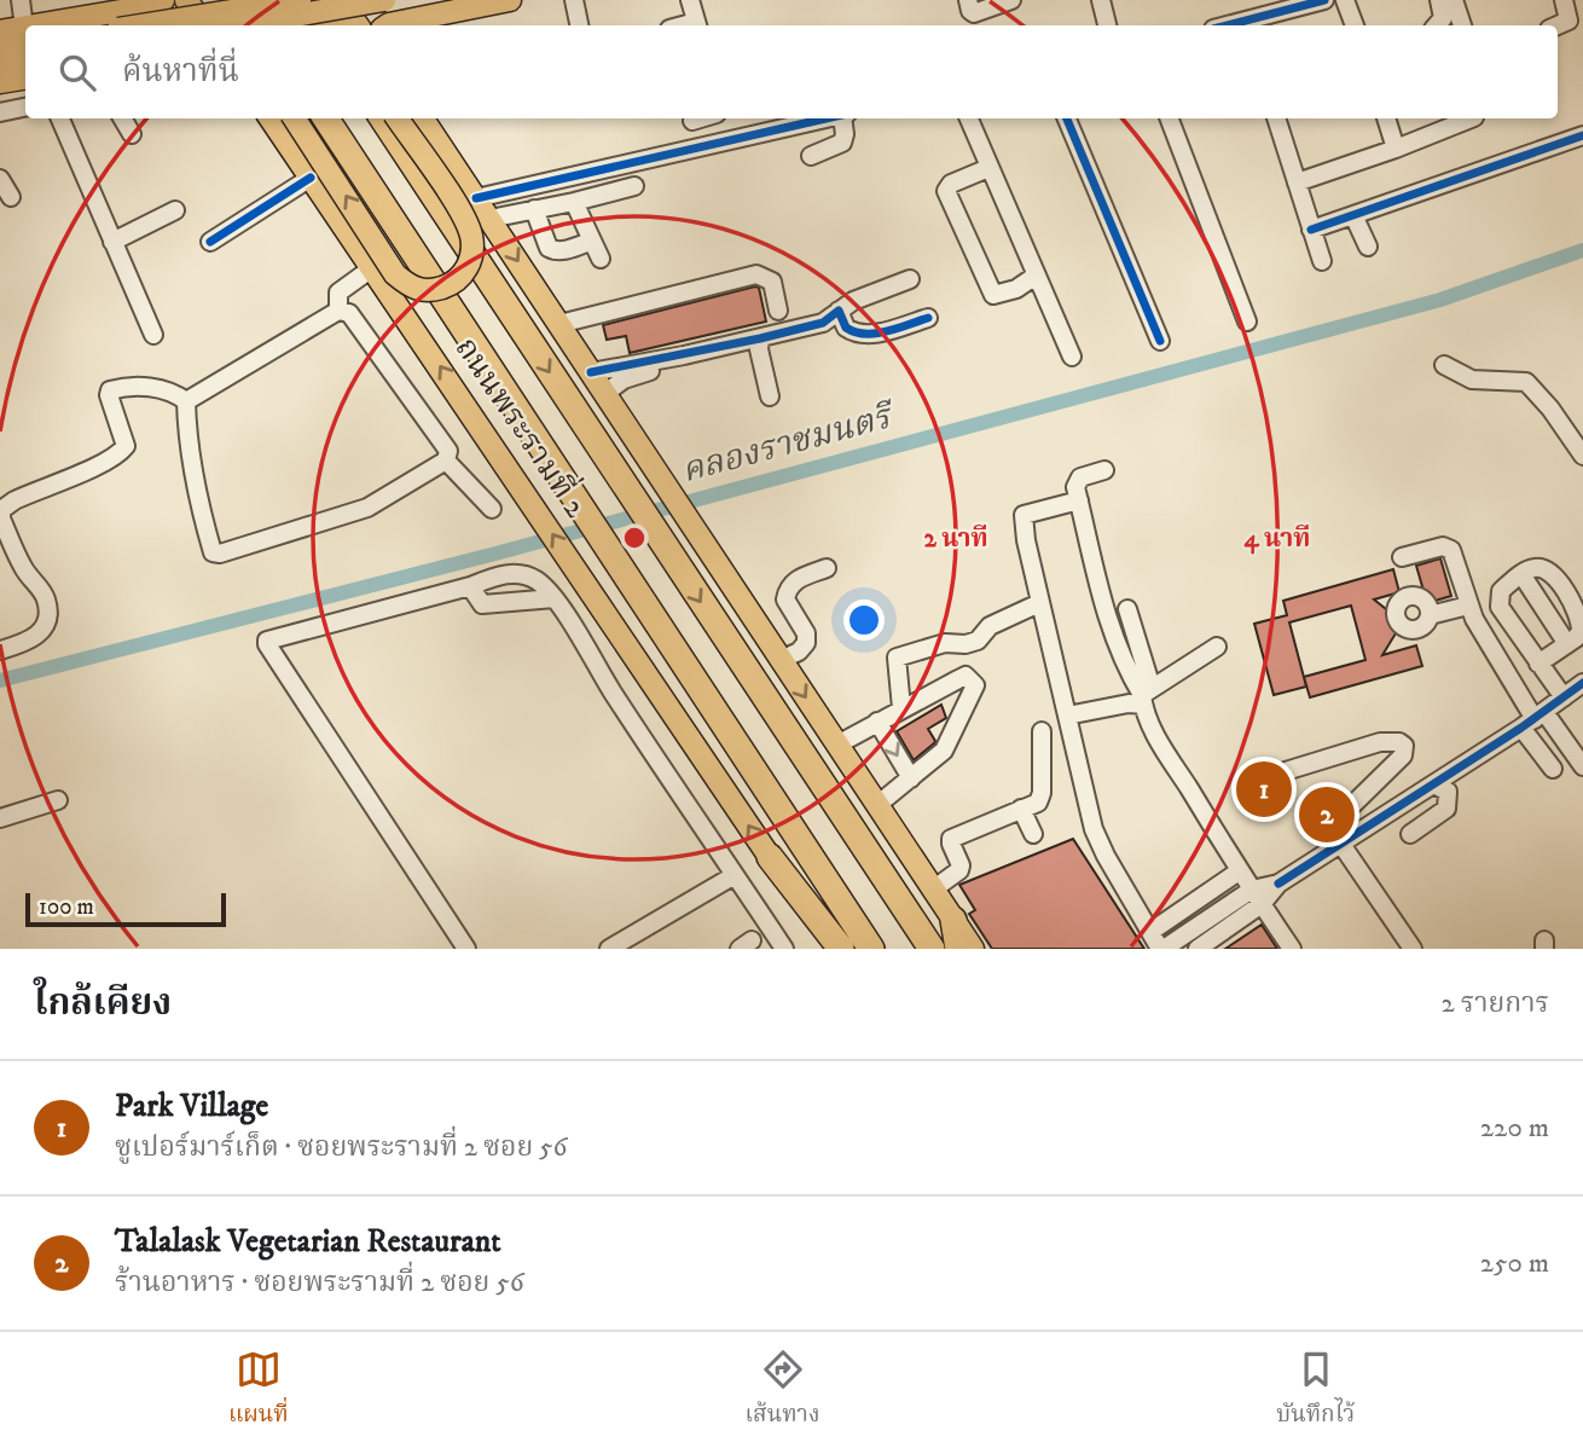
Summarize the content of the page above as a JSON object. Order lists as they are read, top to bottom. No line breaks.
{"streets":{"highway":["ถนนพระรามที่ 2"]},"water":["คลองราชมนตรี"],"scale_bar":"100 m","page":{"search":"ค้นหาที่นี่","pins":["1","2"],"scale":"100 m","heading":["ใกล้เคียง","2 รายการ"],"list":[{"mark":"1","name":"Park Village","note":"ซูเปอร์มาร์เก็ต · ซอยพระรามที่ 2 ซอย 56","value":"220 m"},{"mark":"2","name":"Talalask Vegetarian Restaurant","note":"ร้านอาหาร · ซอยพระรามที่ 2 ซอย 56","value":"250 m"}],"nav":["แผนที่","เส้นทาง","บันทึกไว้"]},"rings":["2 นาที","4 นาที"]}
